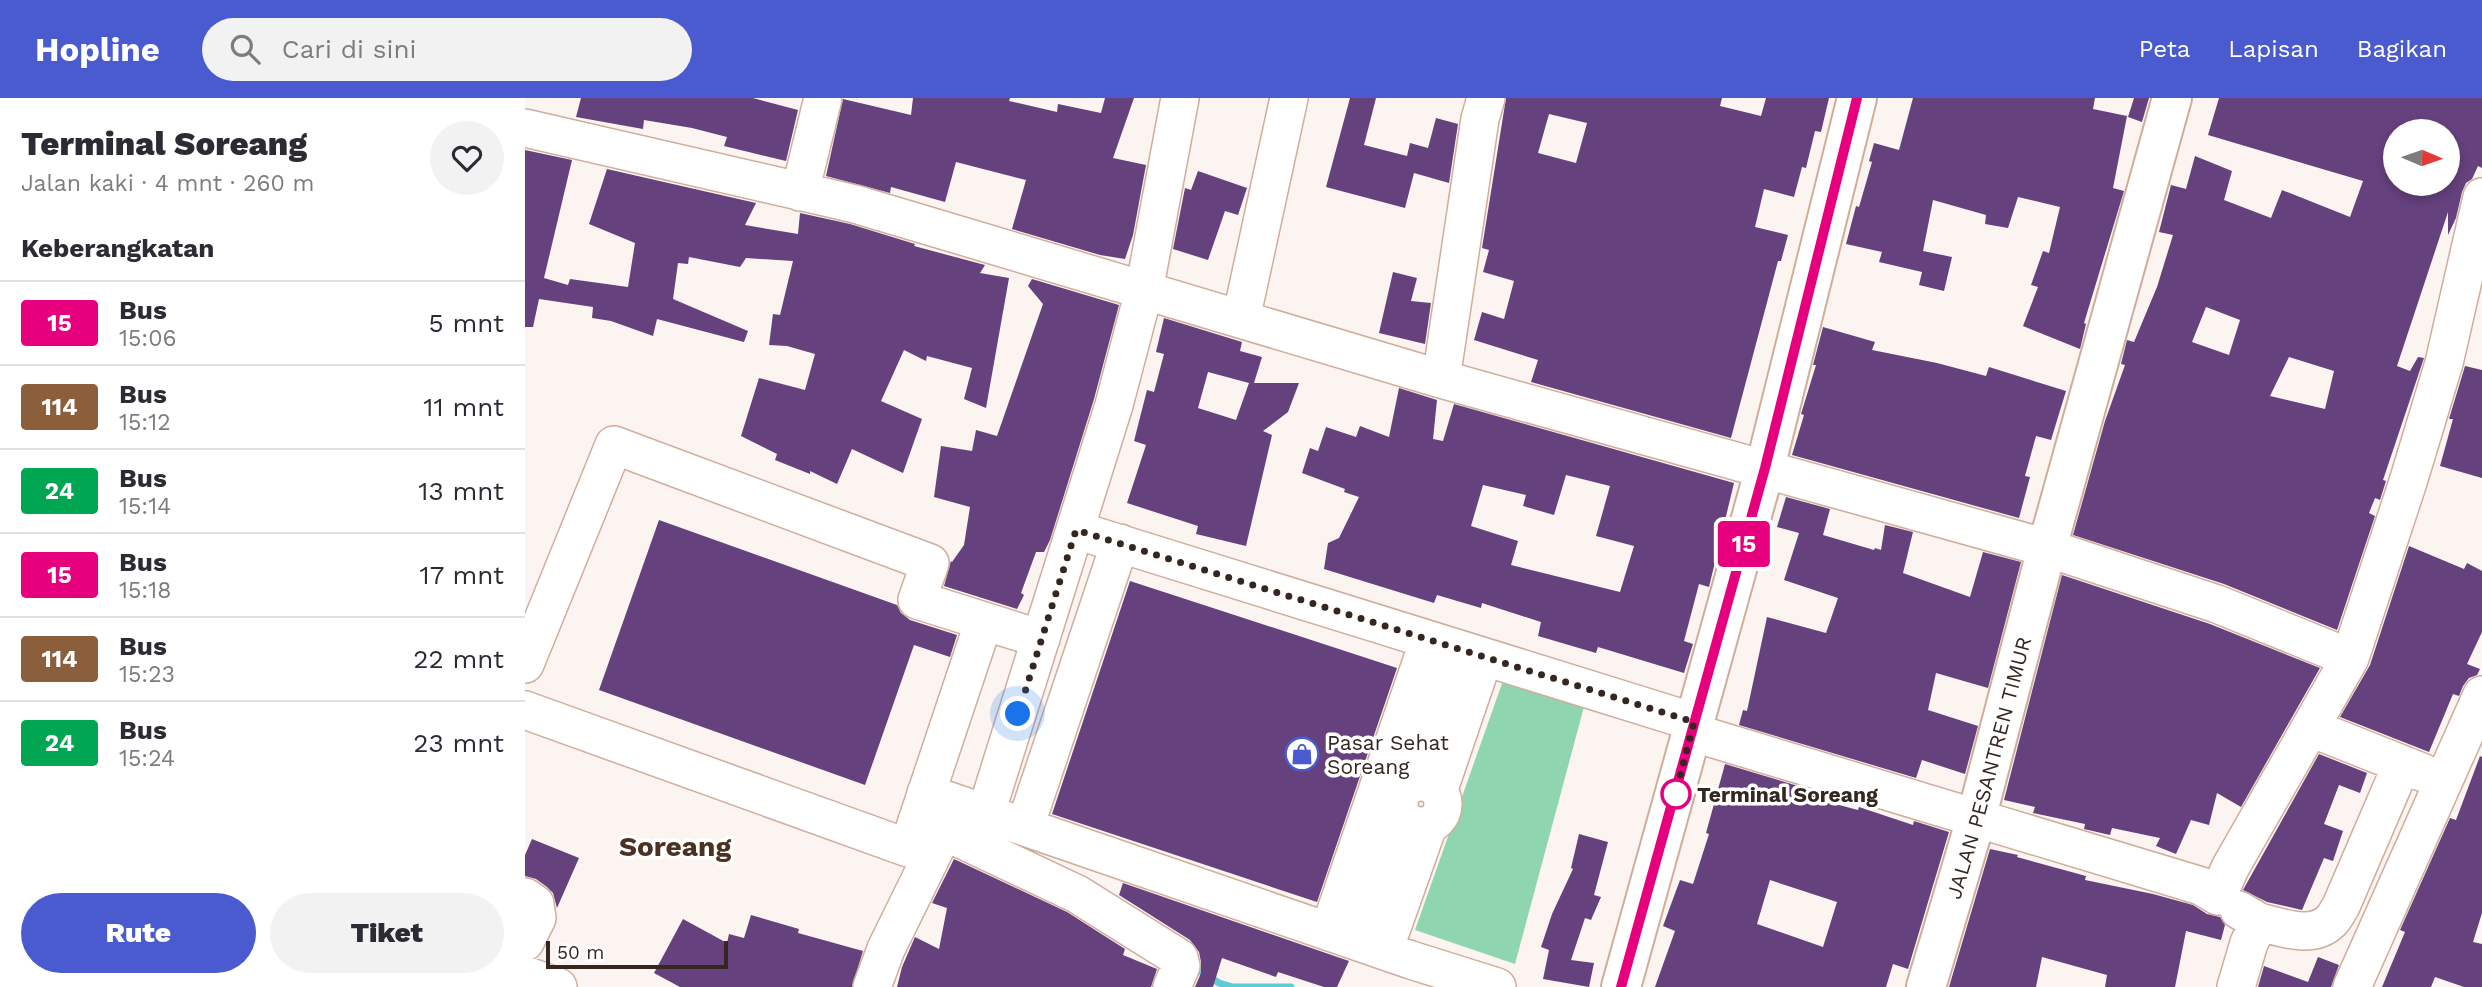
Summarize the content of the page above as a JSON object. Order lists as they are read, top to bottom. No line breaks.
{"streets":{"main road":["JALAN PESANTREN TIMUR"]},"districts":["Soreang"],"places":{"shop":["Pasar Sehat Soreang"],"other":["Terminal Soreang"]},"lines":["bus line 15"],"scale_bar":"50 m","north":"right","page":{"header":"Hopline","search":"Cari di sini","nav":["Peta","Lapisan","Bagikan"],"heading":[["Terminal Soreang","Jalan kaki · 4 mnt · 260 m"],"Keberangkatan"],"on_map":"15","list":[{"mark":"15","name":"Bus","note":"15:06","value":"5 mnt"},{"mark":"114","name":"Bus","note":"15:12","value":"11 mnt"},{"mark":"24","name":"Bus","note":"15:14","value":"13 mnt"},{"mark":"15","name":"Bus","note":"15:18","value":"17 mnt"},{"mark":"114","name":"Bus","note":"15:23","value":"22 mnt"},{"mark":"24","name":"Bus","note":"15:24","value":"23 mnt"}],"buttons":["Rute","Tiket"],"scale":"50 m"}}
